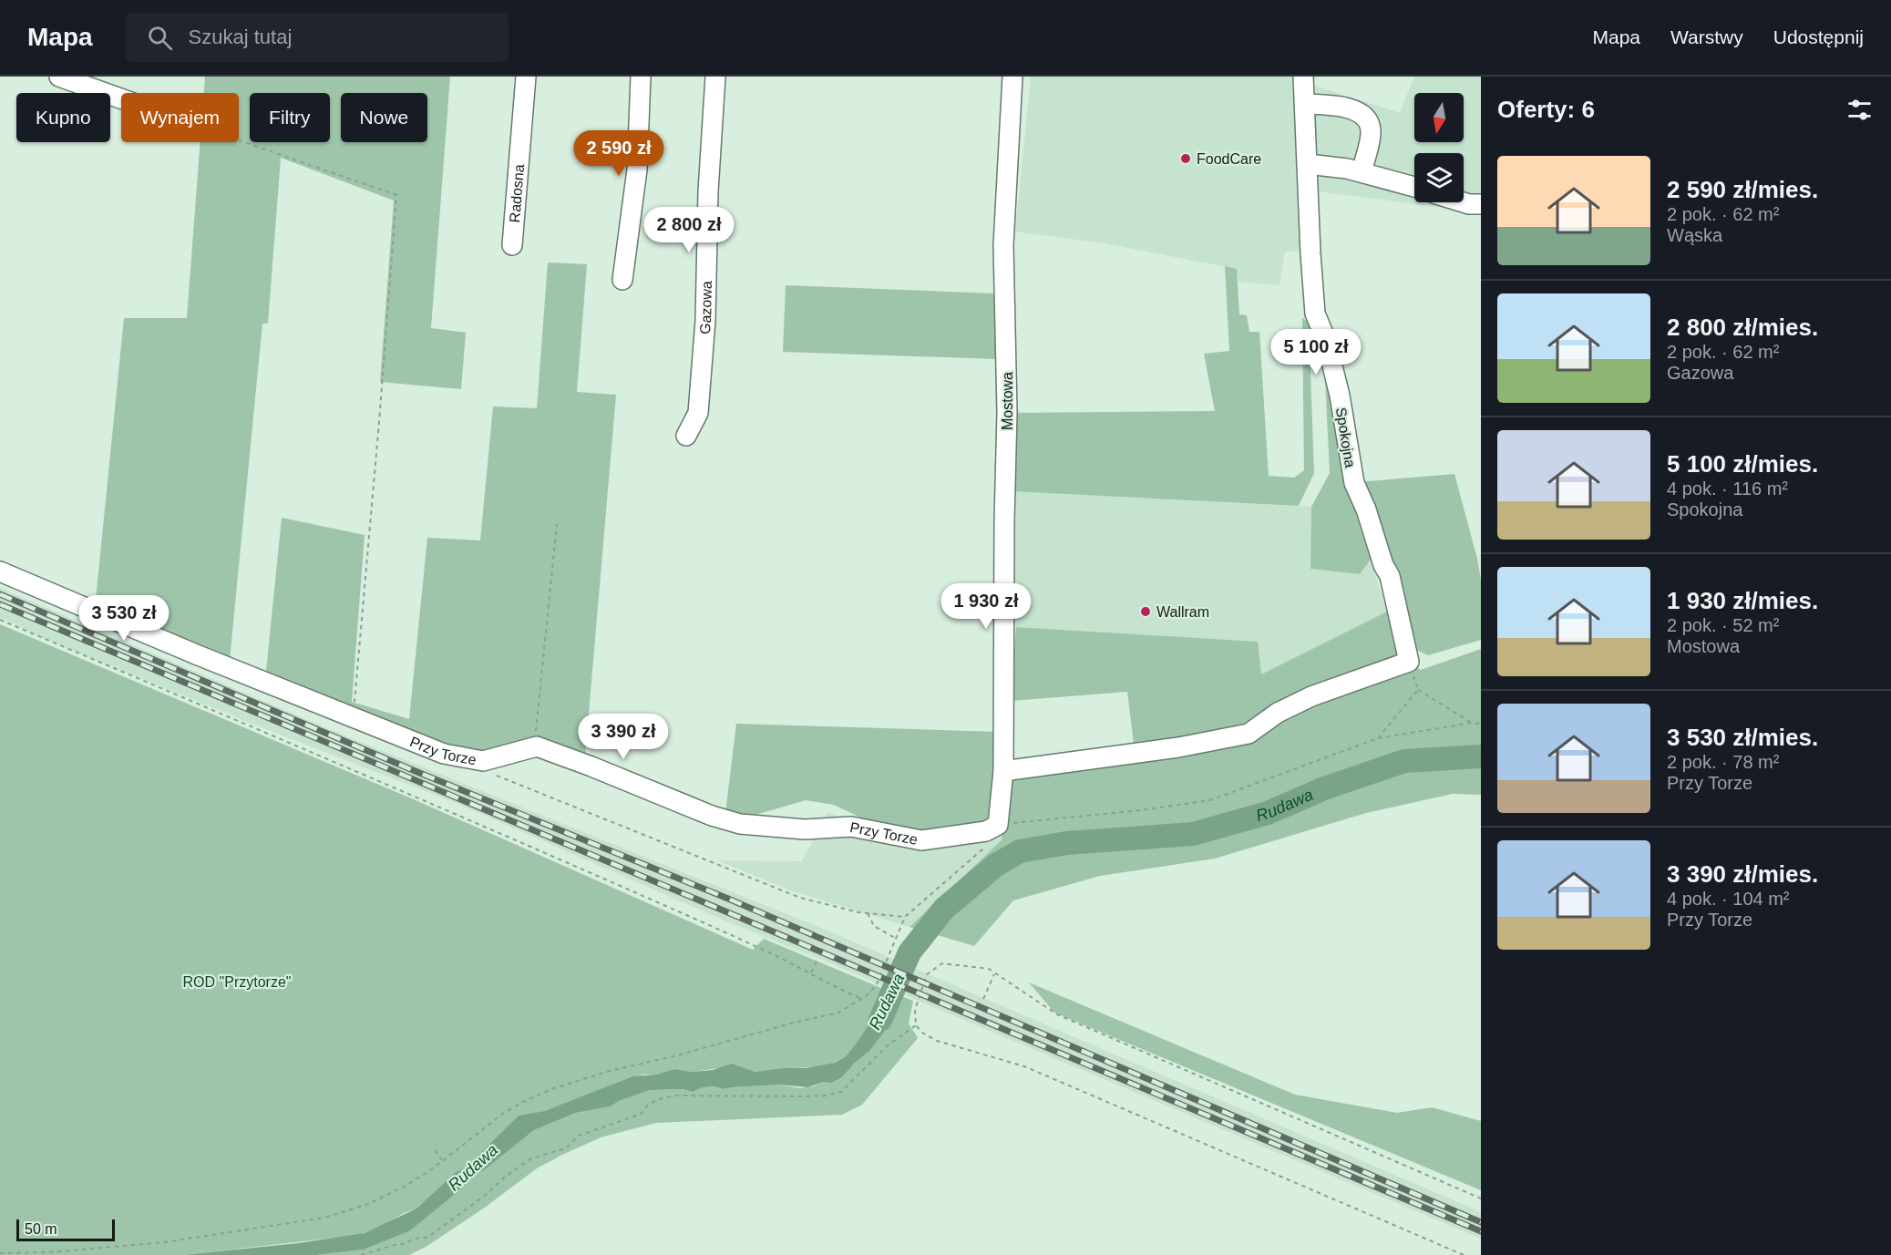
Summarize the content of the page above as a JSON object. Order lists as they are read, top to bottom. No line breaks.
{"streets":{"street":["Radosna","Gazowa","Mostowa","Spokojna","Przy Torze"]},"crossings":[["Mostowa","Przy Torze"]],"water":["Rudawa"],"parks":["ROD \"Przytorze\""],"places":["FoodCare","Wallram"],"scale_bar":"50 m","north":"bottom","page":{"header":"Mapa","search":"Szukaj tutaj","nav":["Mapa","Warstwy","Udostępnij"],"heading":"Oferty: 6","chip":["Kupno","Wynajem","Filtry","Nowe"],"price":["2 590 zł","2 800 zł","5 100 zł","1 930 zł","3 530 zł","3 390 zł"],"list":[{"name":"2 590 zł/mies.","note":"2 pok. · 62 m² · Wąska"},{"name":"2 800 zł/mies.","note":"2 pok. · 62 m² · Gazowa"},{"name":"5 100 zł/mies.","note":"4 pok. · 116 m² · Spokojna"},{"name":"1 930 zł/mies.","note":"2 pok. · 52 m² · Mostowa"},{"name":"3 530 zł/mies.","note":"2 pok. · 78 m² · Przy Torze"},{"name":"3 390 zł/mies.","note":"4 pok. · 104 m² · Przy Torze"}],"scale":"50 m"}}
